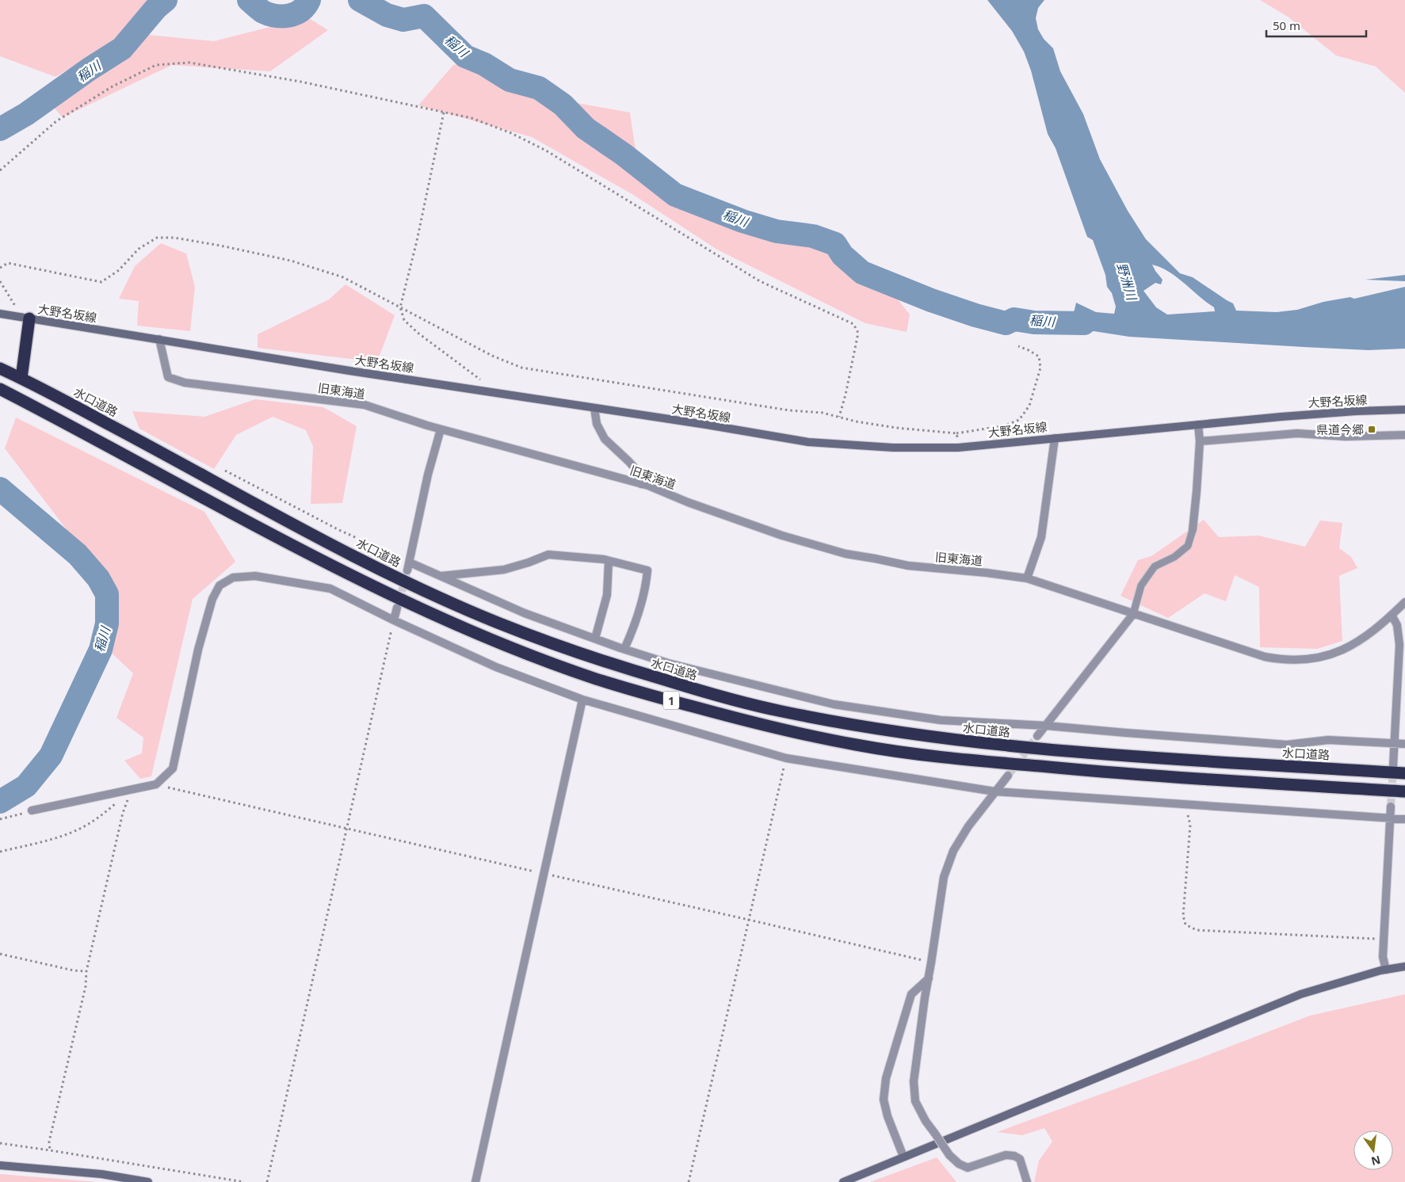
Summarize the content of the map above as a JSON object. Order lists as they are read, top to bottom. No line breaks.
{"streets":{"highway":["水口道路","1"],"main road":["大野名坂線"],"street":["旧東海道"]},"crossings":[["大野名坂線","旧東海道"]],"water":["稲川","野洲川"],"places":{"transit":["県道今郷"]},"scale_bar":"50 m","north":"bottom"}
